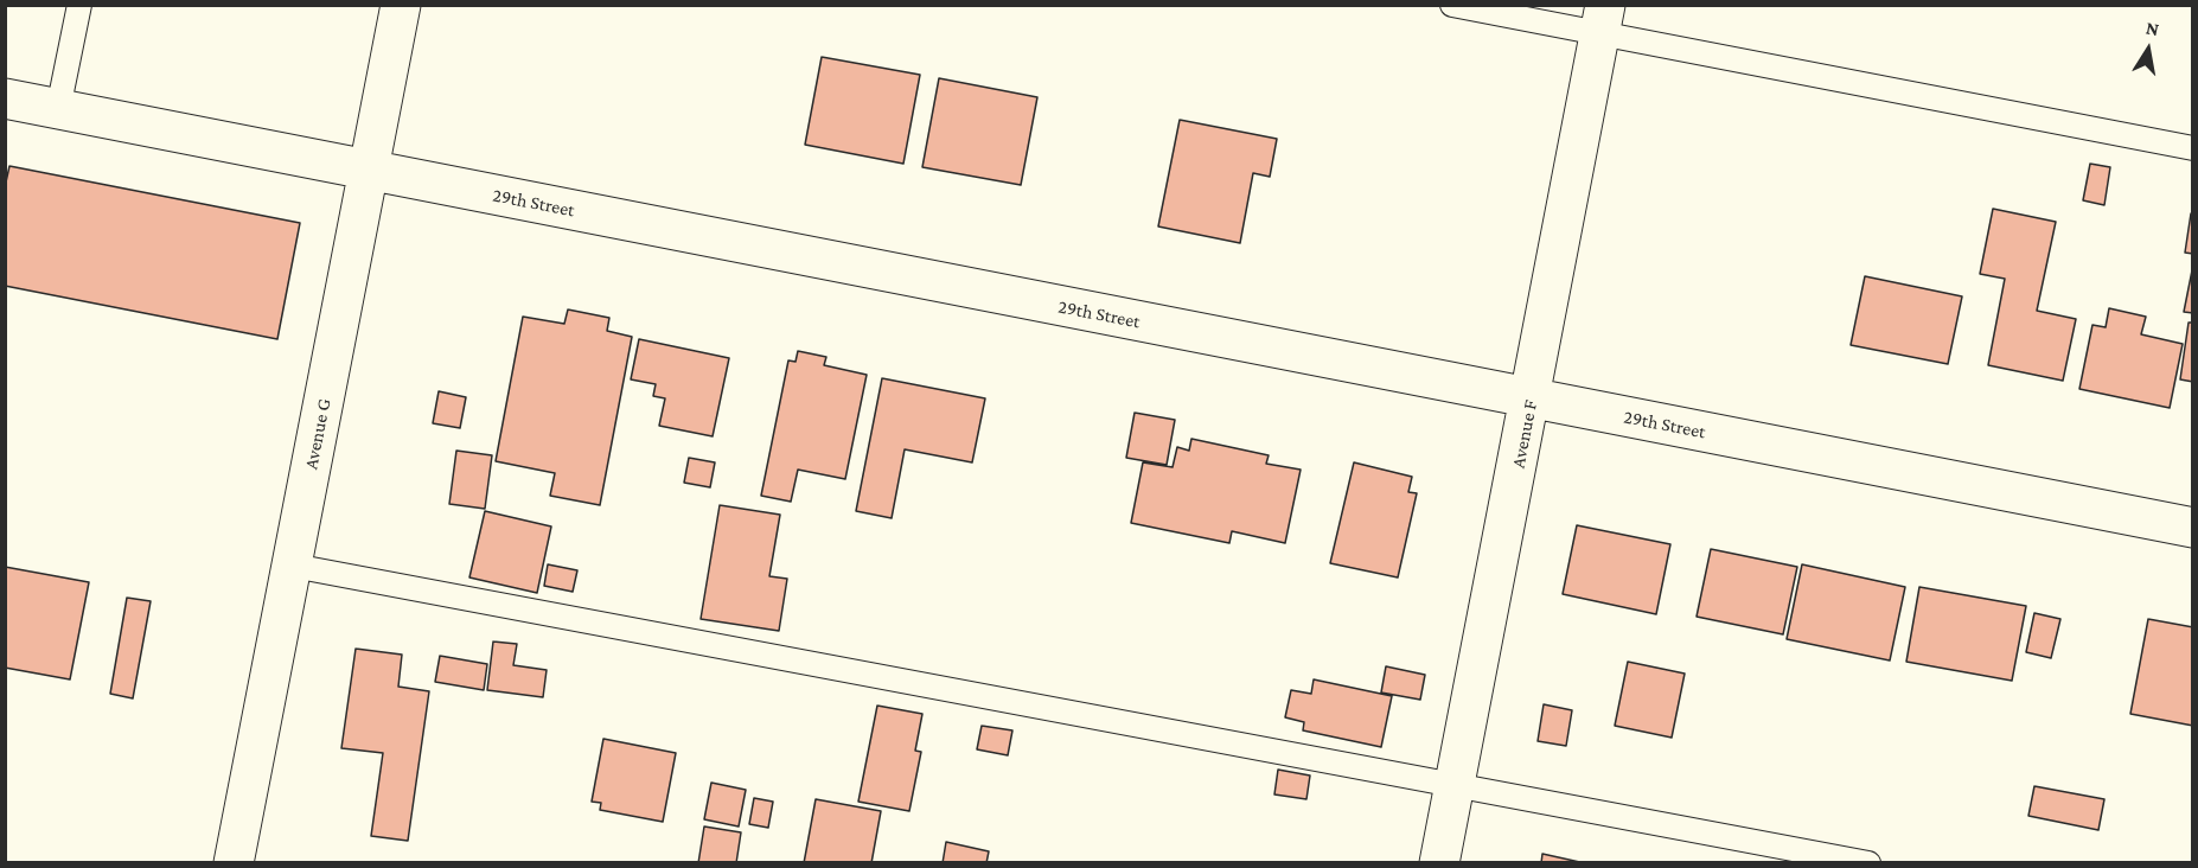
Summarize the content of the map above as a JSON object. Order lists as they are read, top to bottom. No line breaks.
{"streets":{"street":["29th Street","Avenue G","Avenue F"]},"crossings":[["29th Street","Avenue G"],["29th Street","Avenue F"]],"north":"top"}
